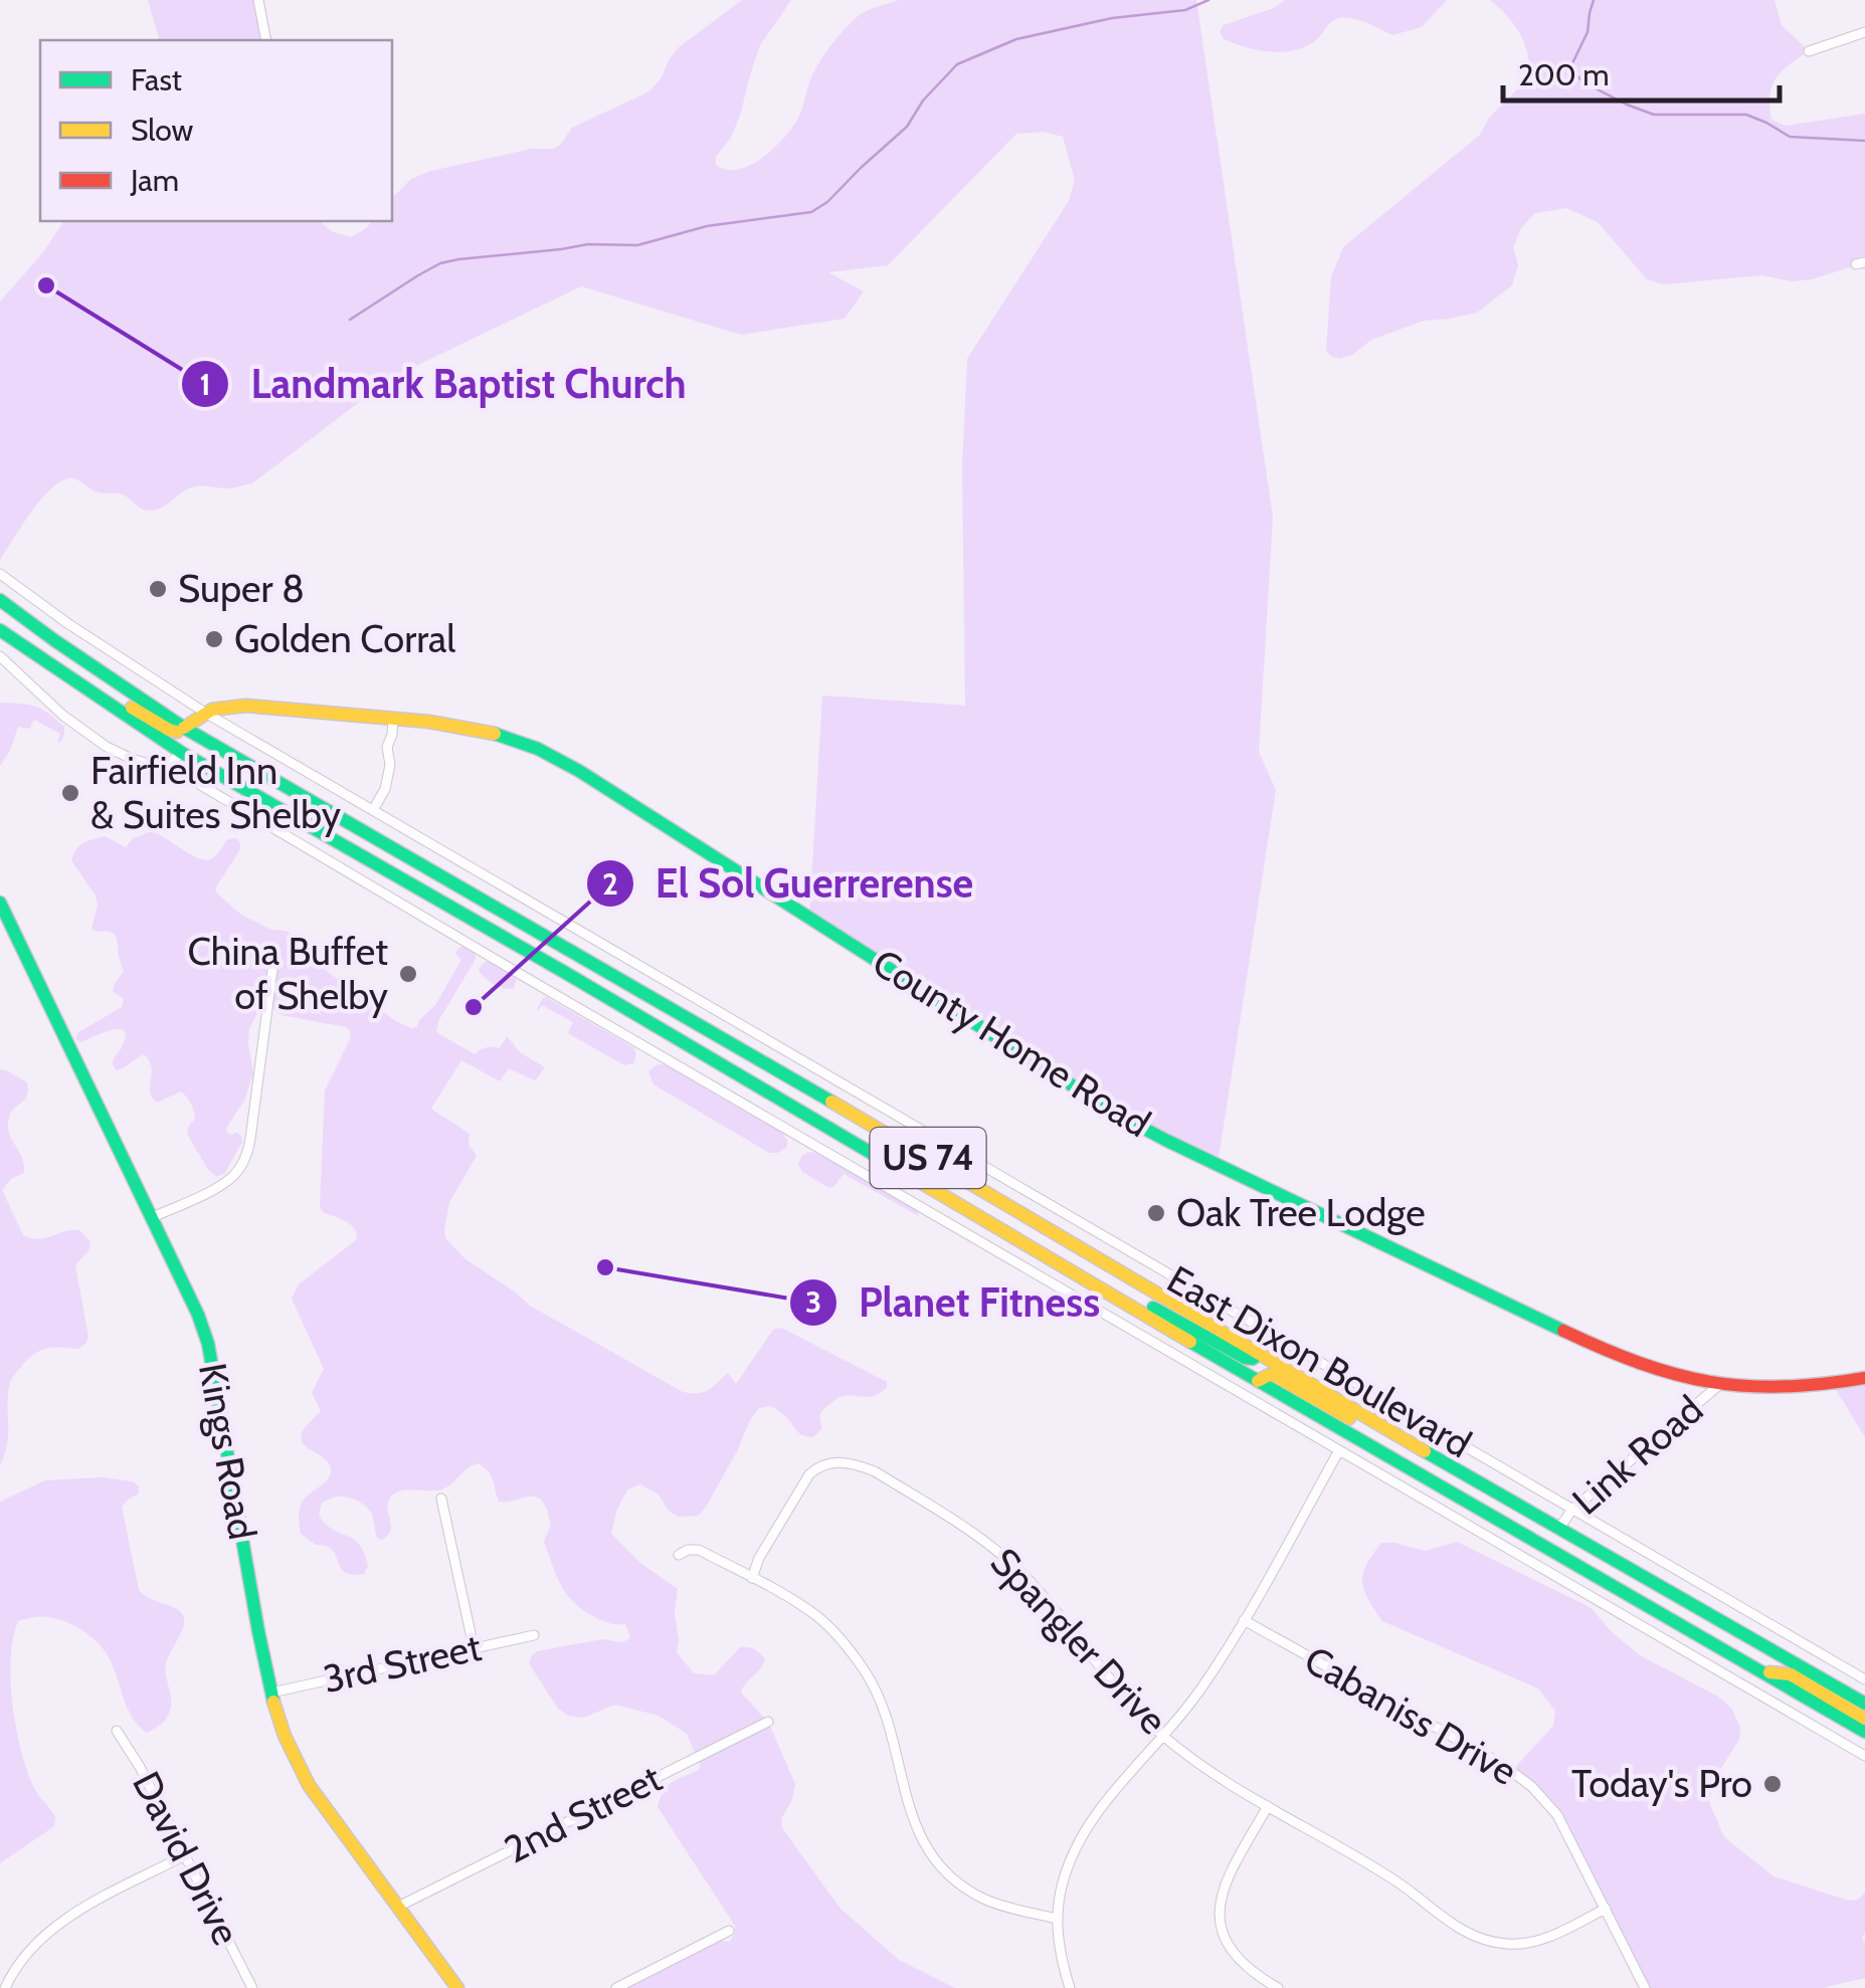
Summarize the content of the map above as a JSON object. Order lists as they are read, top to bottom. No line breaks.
{"streets":{"main road":["County Home Road","US 74","East Dixon Boulevard","Kings Road"],"street":["Link Road","Spangler Drive","3rd Street","Cabaniss Drive","2nd Street","David Drive"]},"crossings":[["County Home Road","East Dixon Boulevard"],["County Home Road","Link Road"],["East Dixon Boulevard","Link Road"],["Kings Road","3rd Street"],["Kings Road","2nd Street"],["Spangler Drive","Cabaniss Drive"]],"places":["Landmark Baptist Church","Super 8","Golden Corral","Fairfield Inn & Suites Shelby","China Buffet of Shelby","El Sol Guerrerense","Oak Tree Lodge","Planet Fitness","Today's Pro"],"legend":["Fast","Slow","Jam"],"scale_bar":"200 m"}
